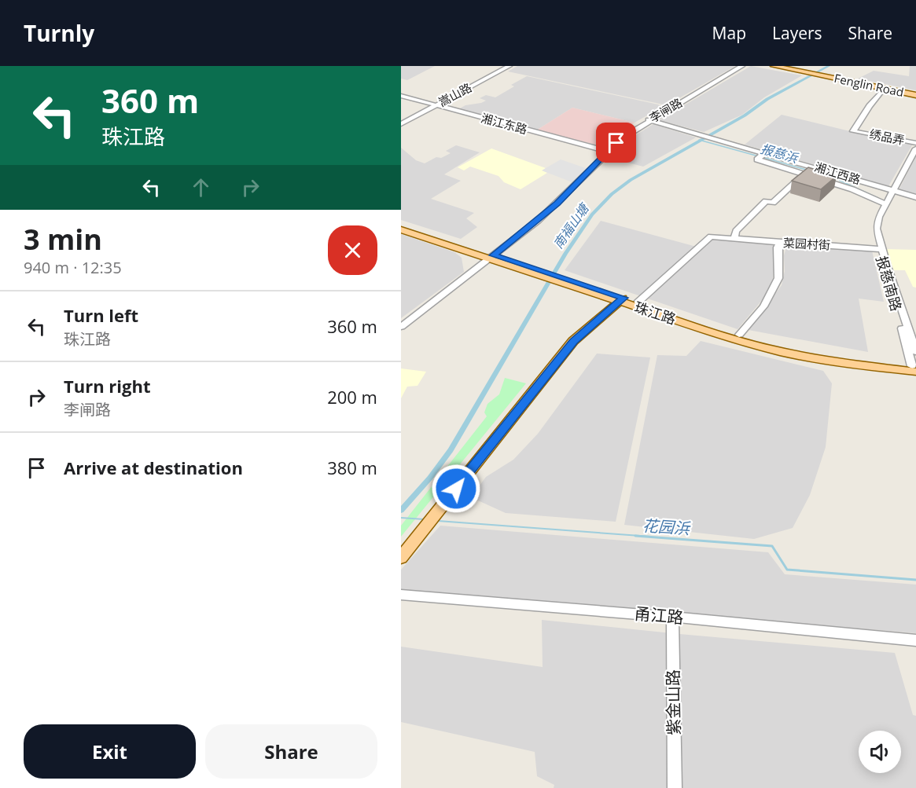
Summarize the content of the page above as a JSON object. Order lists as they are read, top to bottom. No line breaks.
{"streets":{"main road":["Fenglin Road","珠江路"],"street":["嵩山路","李闸路","湘江东路","绣品弄","湘江西路","菜园村街","报慈南路","甬江路","紫金山路"]},"crossings":[["Fenglin Road","绣品弄"],["嵩山路","湘江东路"],["李闸路","湘江东路"],["李闸路","湘江西路"],["李闸路","珠江路"],["湘江西路","报慈南路"],["菜园村街","报慈南路"],["菜园村街","珠江路"],["报慈南路","珠江路"],["甬江路","紫金山路"]],"water":["报慈浜","南福山塘","花园浜"],"page":{"header":"Turnly","nav":["Map","Layers","Share"],"turn":["360 m","珠江路"],"heading":["3 min","940 m · 12:35"],"list":[{"name":"Turn left","note":"珠江路","value":"360 m"},{"name":"Turn right","note":"李闸路","value":"200 m"},{"name":"Arrive at destination","value":"380 m"}],"buttons":["Exit","Share"]}}
